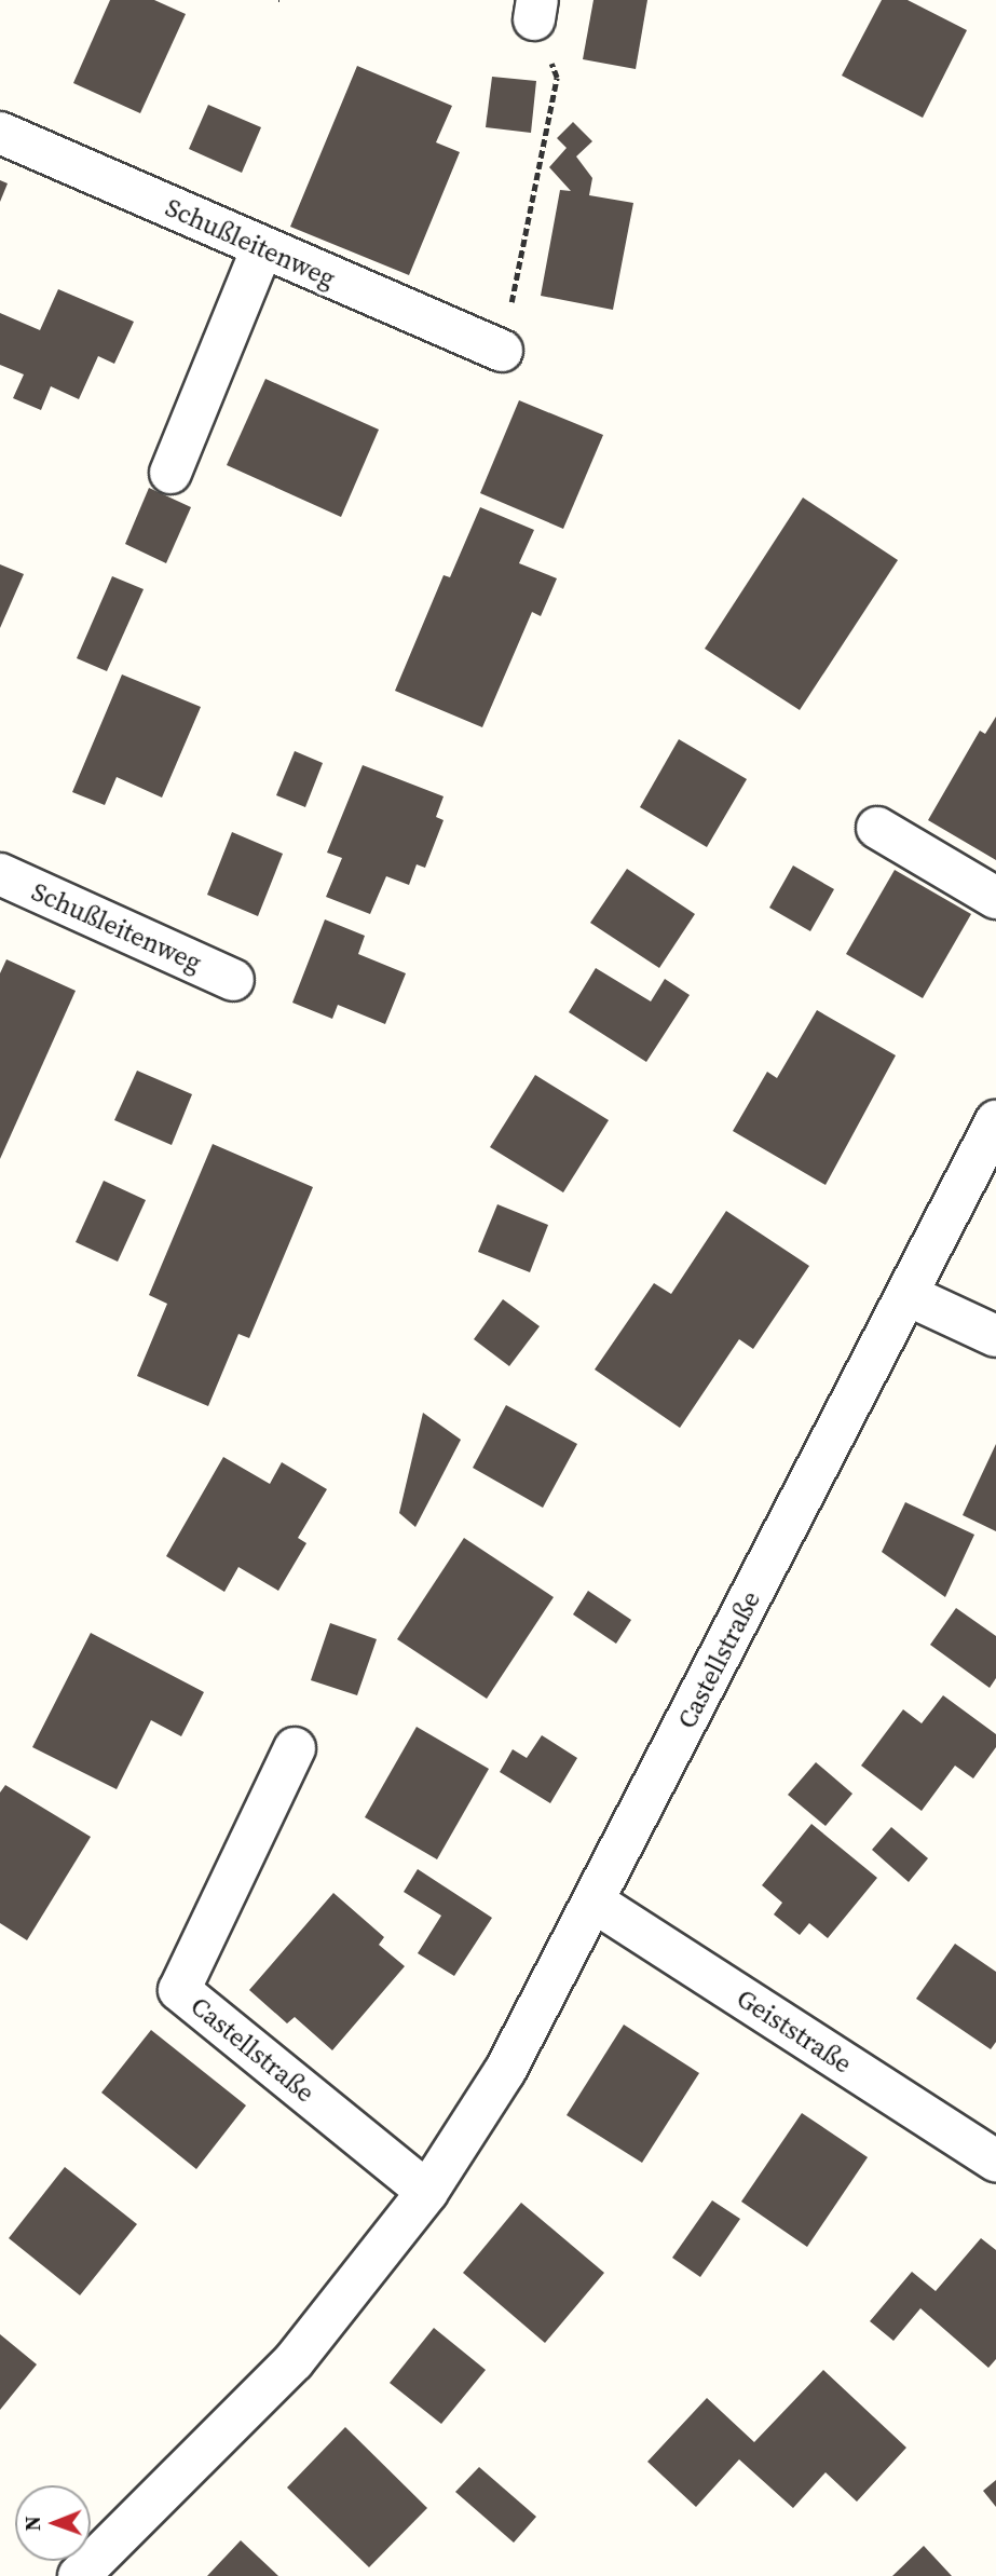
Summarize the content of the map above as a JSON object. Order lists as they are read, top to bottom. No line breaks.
{"streets":{"street":["Schußleitenweg","Castellstraße","Geiststraße"]},"crossings":[["Castellstraße","Geiststraße"]],"north":"left"}
